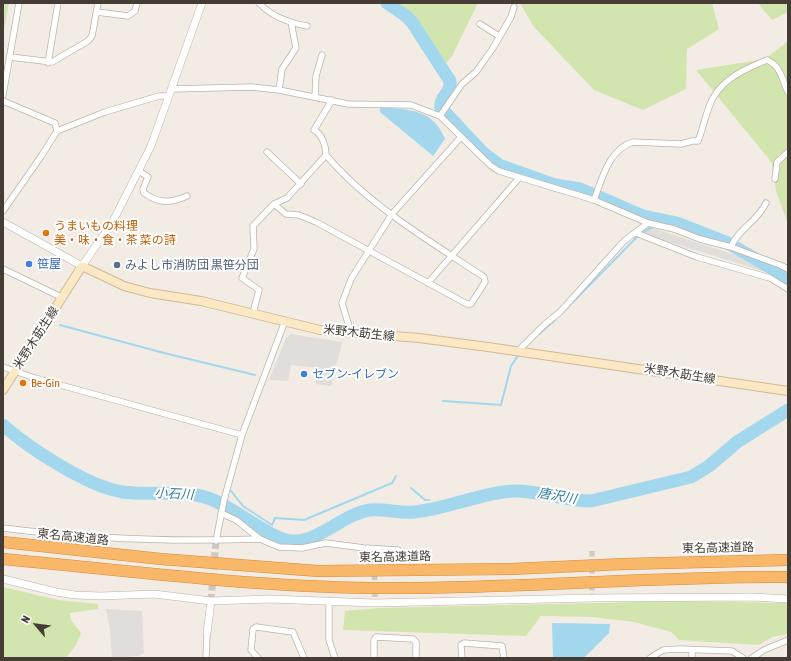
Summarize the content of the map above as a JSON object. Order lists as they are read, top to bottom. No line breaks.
{"streets":{"highway":["東名高速道路"],"main road":["米野木莇生線"]},"water":["小石川","唐沢川"],"places":["うまいもの料理 美・味・食・茶 菜の詩","笹屋","みよし市消防団 黒笹分団","セブン-イレブン","Be-Gin"],"north":"top left"}
